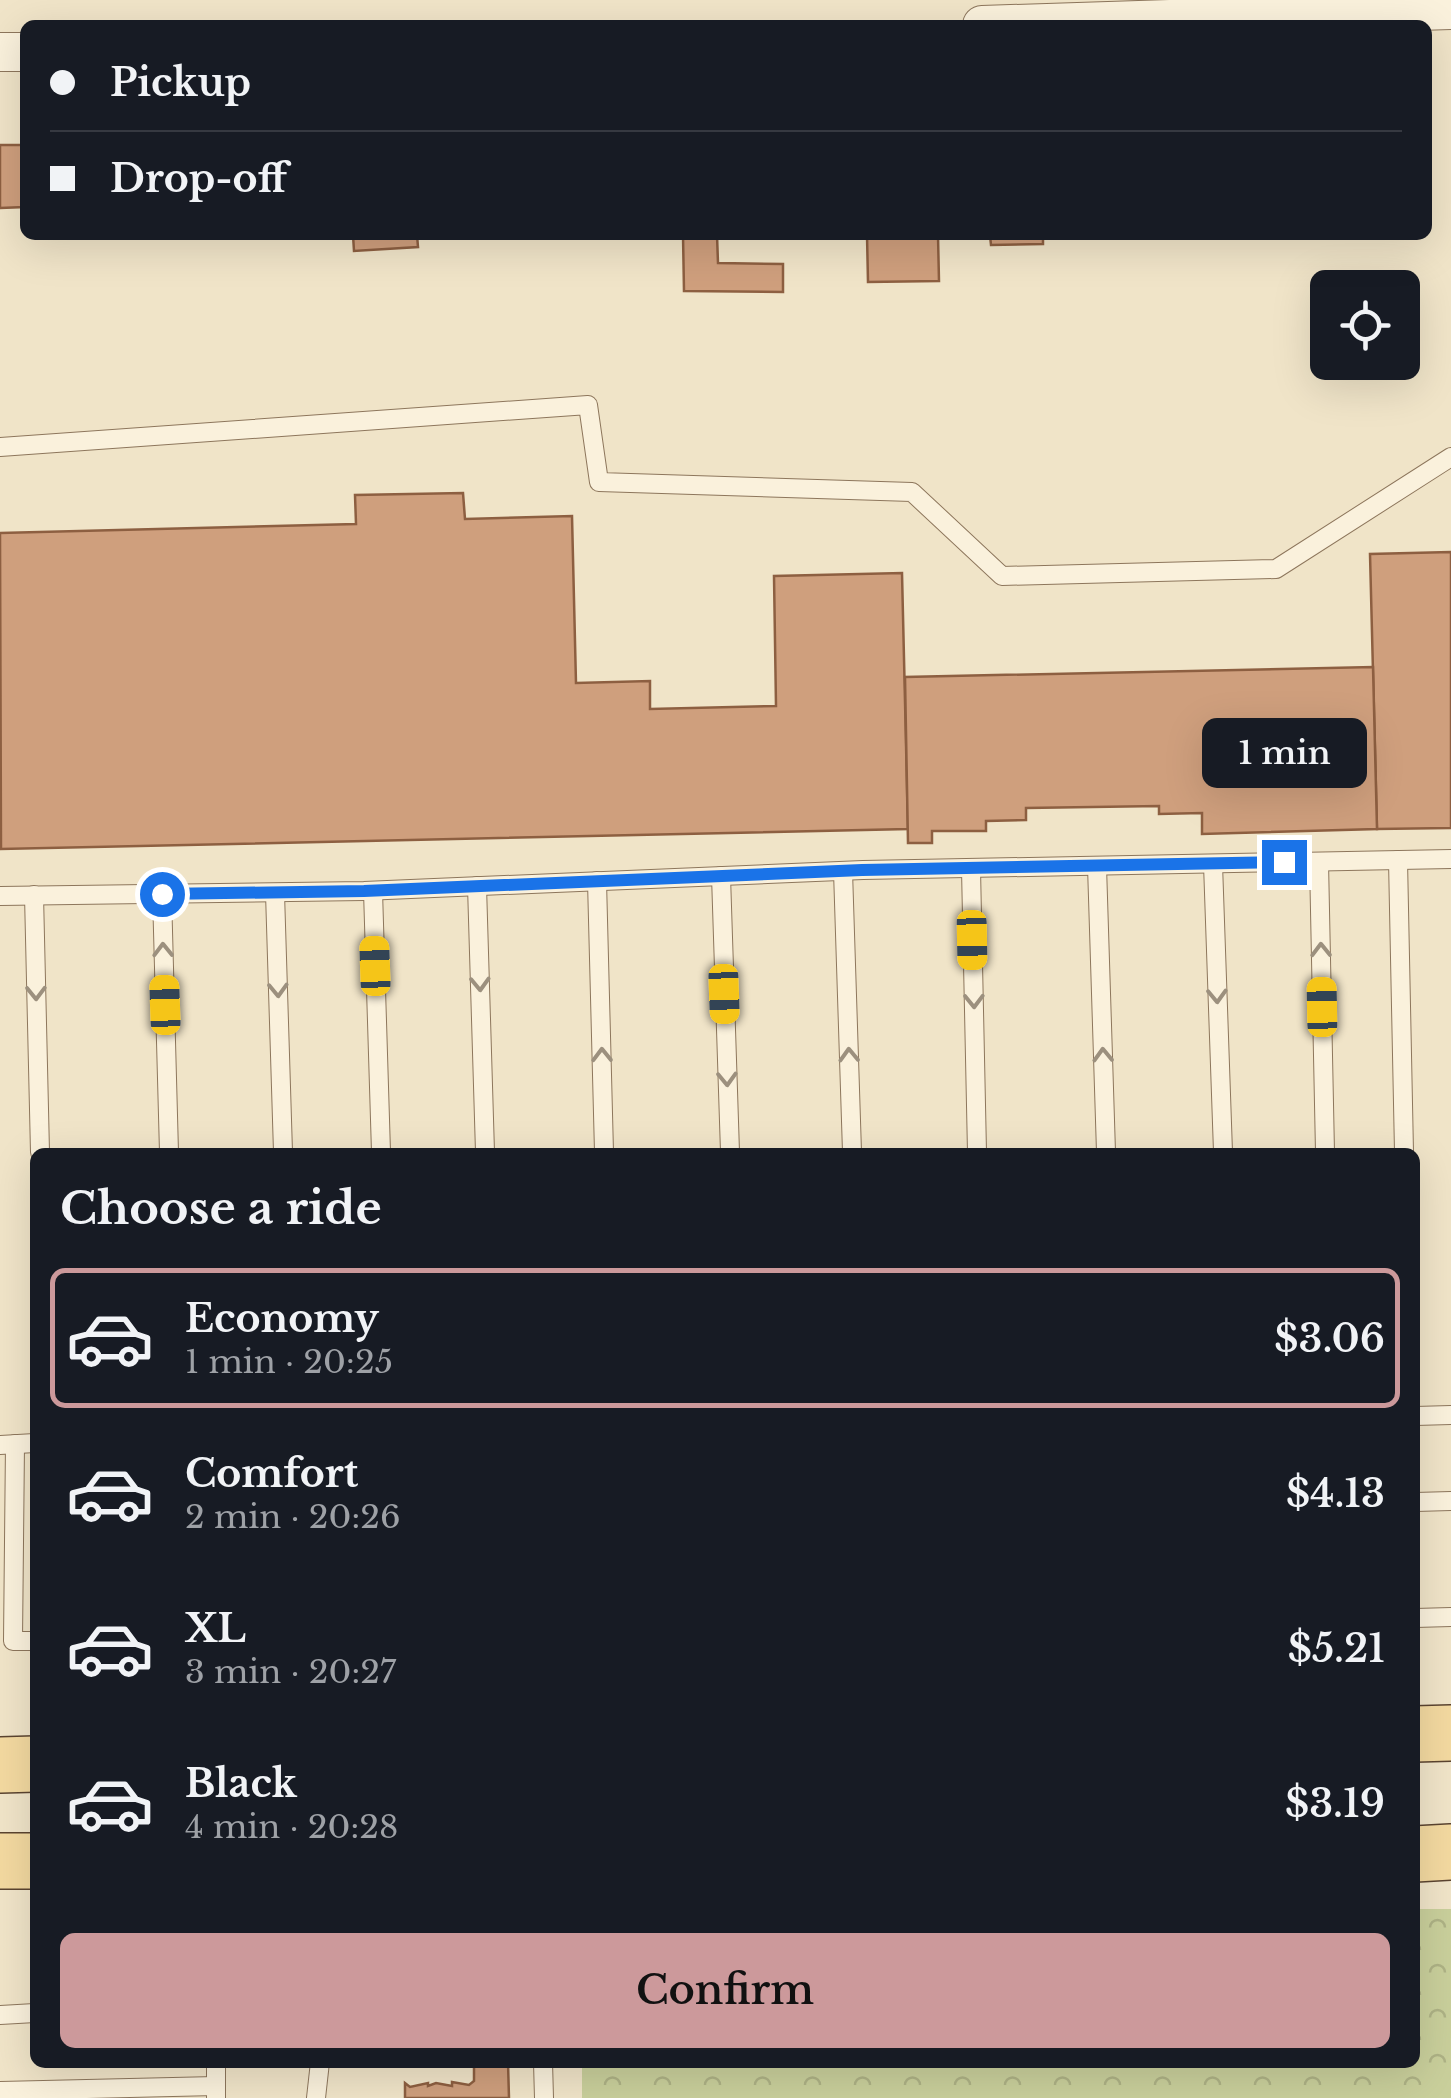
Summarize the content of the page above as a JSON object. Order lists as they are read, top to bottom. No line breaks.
{"page":{"banner":["Pickup","Drop-off"],"bubble":"1 min","heading":"Choose a ride","list":[{"name":"Economy","note":"1 min · 20:25","value":"$3.06"},{"name":"Comfort","note":"2 min · 20:26","value":"$4.13"},{"name":"XL","note":"3 min · 20:27","value":"$5.21"},{"name":"Black","note":"4 min · 20:28","value":"$3.19"}],"buttons":"Confirm"}}
